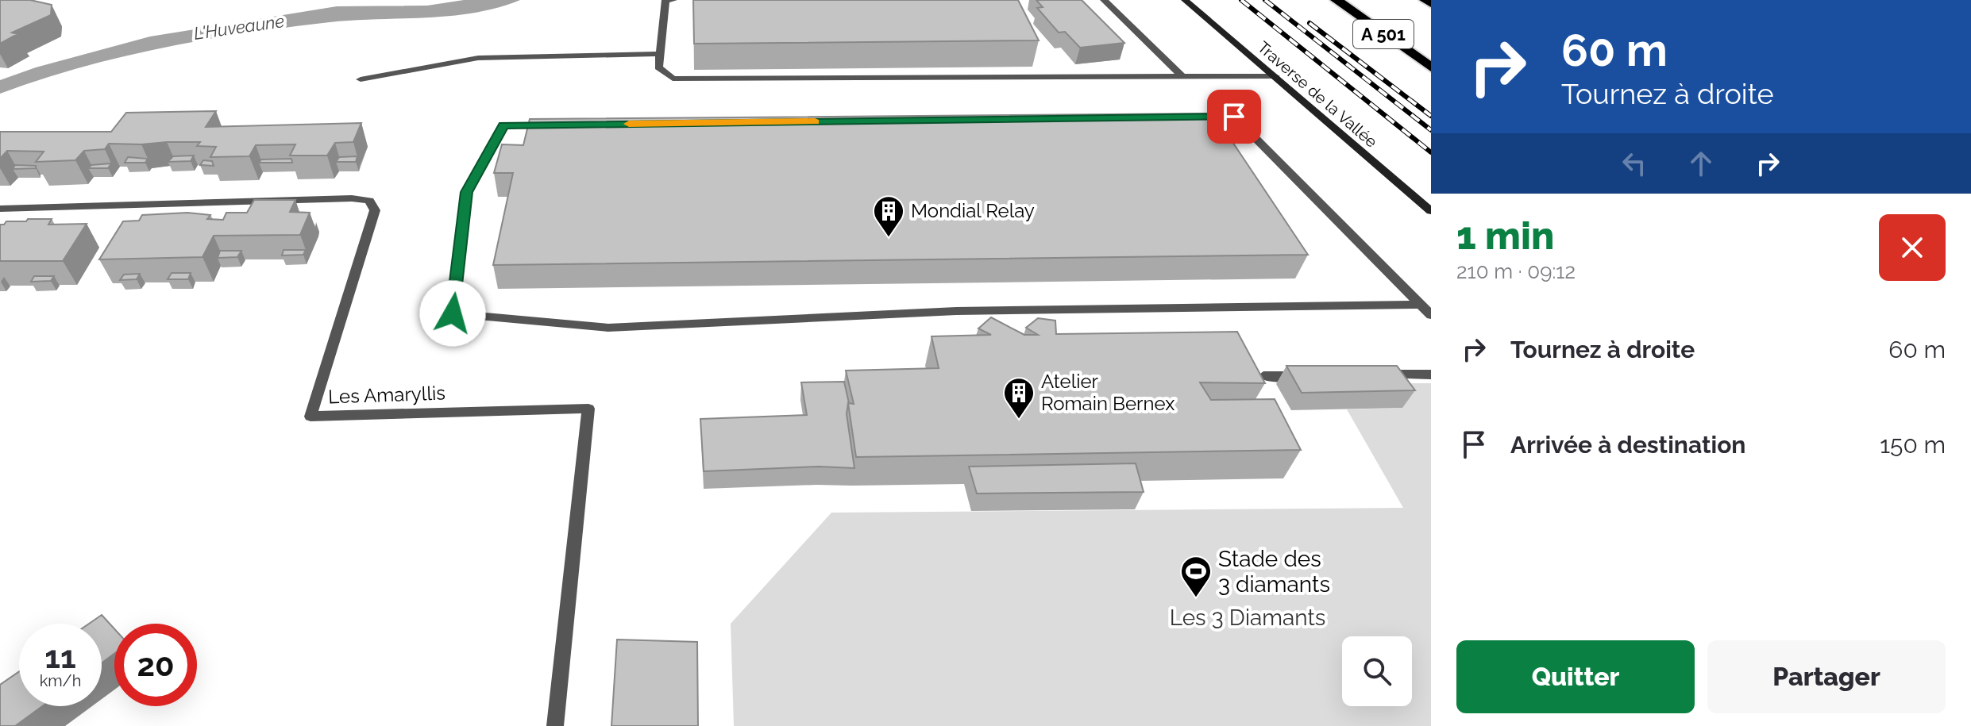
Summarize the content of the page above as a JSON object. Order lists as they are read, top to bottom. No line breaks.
{"streets":{"highway":["A 501"],"street":["Traverse de la Vallée","Les Amaryllis"]},"water":["L'Huveaune"],"parks":["Les 3 Diamants"],"places":{"building":["Mondial Relay","Atelier Romain Bernex"],"sports":["Stade des 3 diamants"]},"page":{"turn":["60 m","Tournez à droite"],"heading":["1 min","210 m · 09:12"],"list":[{"name":"Tournez à droite","value":"60 m"},{"name":"Arrivée à destination","value":"150 m"}],"speed":"11 km/h","limit":"20","buttons":["Quitter","Partager"]}}
